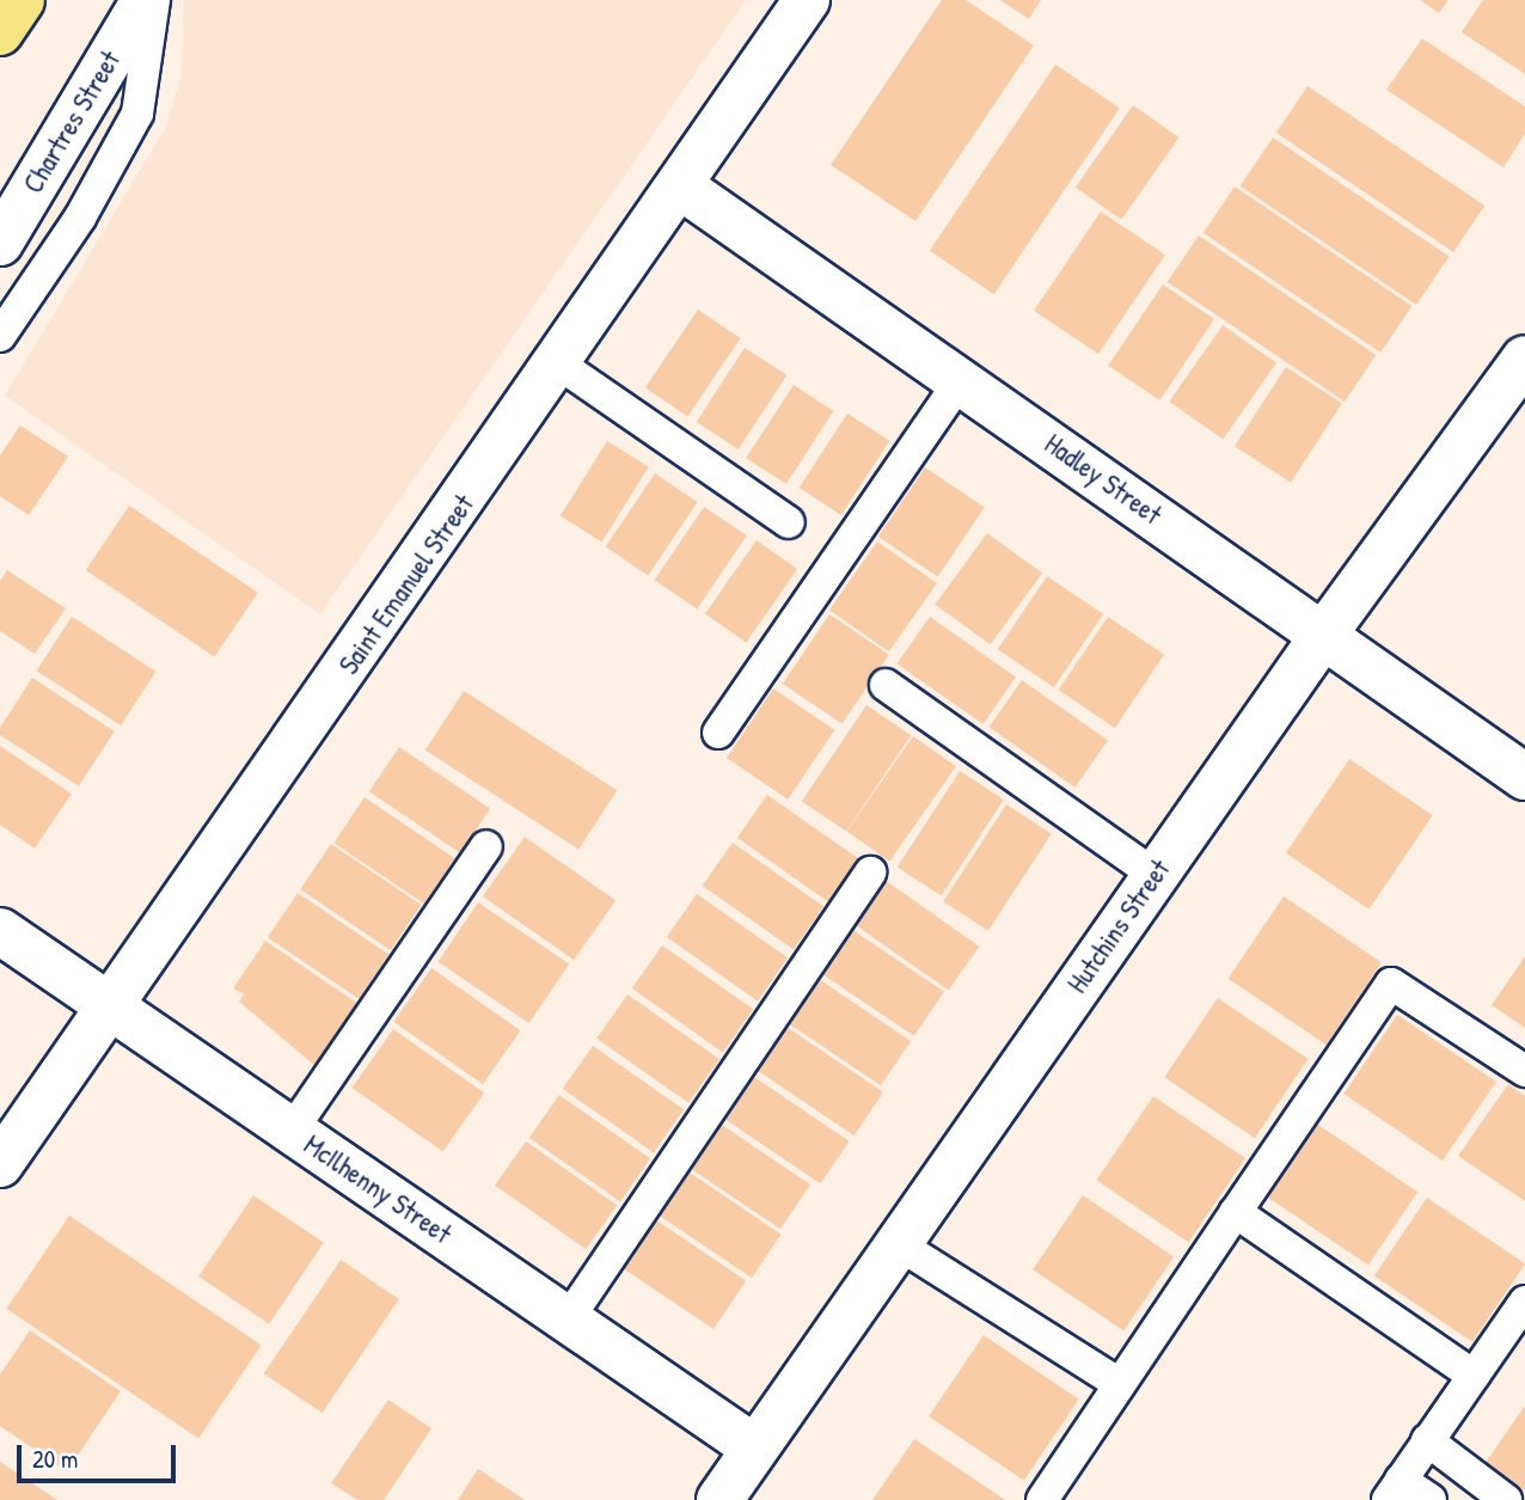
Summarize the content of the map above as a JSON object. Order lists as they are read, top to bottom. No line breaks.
{"streets":{"street":["Chartres Street","Hadley Street","Saint Emanuel Street","Hutchins Street","McIlhenny Street"]},"crossings":[["Hadley Street","Saint Emanuel Street"],["Hadley Street","Hutchins Street"],["Saint Emanuel Street","McIlhenny Street"],["Hutchins Street","McIlhenny Street"]],"scale_bar":"20 m"}
